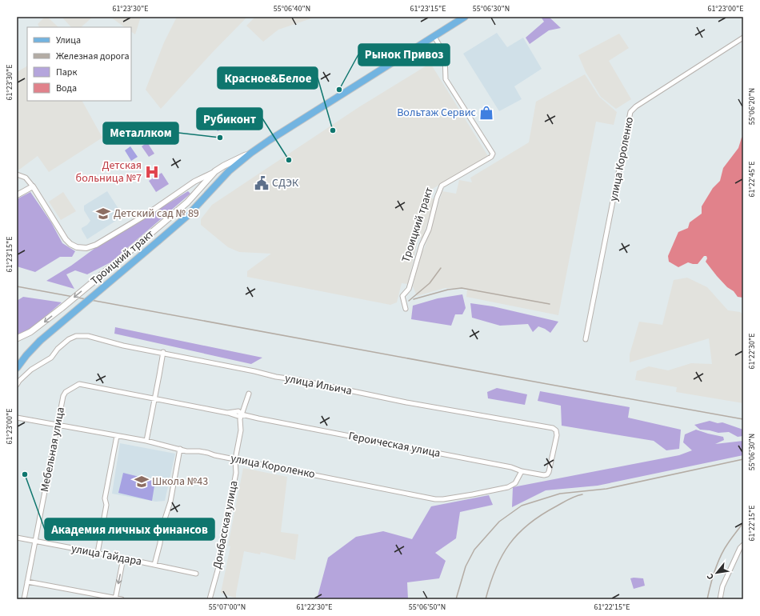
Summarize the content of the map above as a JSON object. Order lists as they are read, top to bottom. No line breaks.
{"streets":{"main road":["Троицкий тракт"],"street":["улица Короленко","улица Ильича","Героическая улица","Мебельная улица","Донбасская улица","улица Гайдара"]},"crossings":[["улица Короленко","Героическая улица"],["улица Короленко","Мебельная улица"],["улица Короленко","Донбасская улица"],["улица Ильича","Героическая улица"],["Героическая улица","Мебельная улица"],["Героическая улица","Донбасская улица"],["Мебельная улица","улица Гайдара"]],"places":{"other":["Рынок Привоз","Красное&Белое","Металлком","Рубиконт","Академия личных финансов"],"shop":["Вольтаж Сервис"],"hospital":["Детская больница №7"],"public building":["СДЭК"],"school or university":["Детский сад № 89","Школа №43"]},"legend":["Улица","Железная дорога","Парк","Вода"],"north":"bottom left","coordinates":["61°23'30\"E","55°06'40\"N","61°23'15\"E","55°06'30\"N","61°23'00\"E","55°06'20\"N","61°22'45\"E","61°22'30\"E","61°22'15\"E","55°07'00\"N","55°06'50\"N"]}
